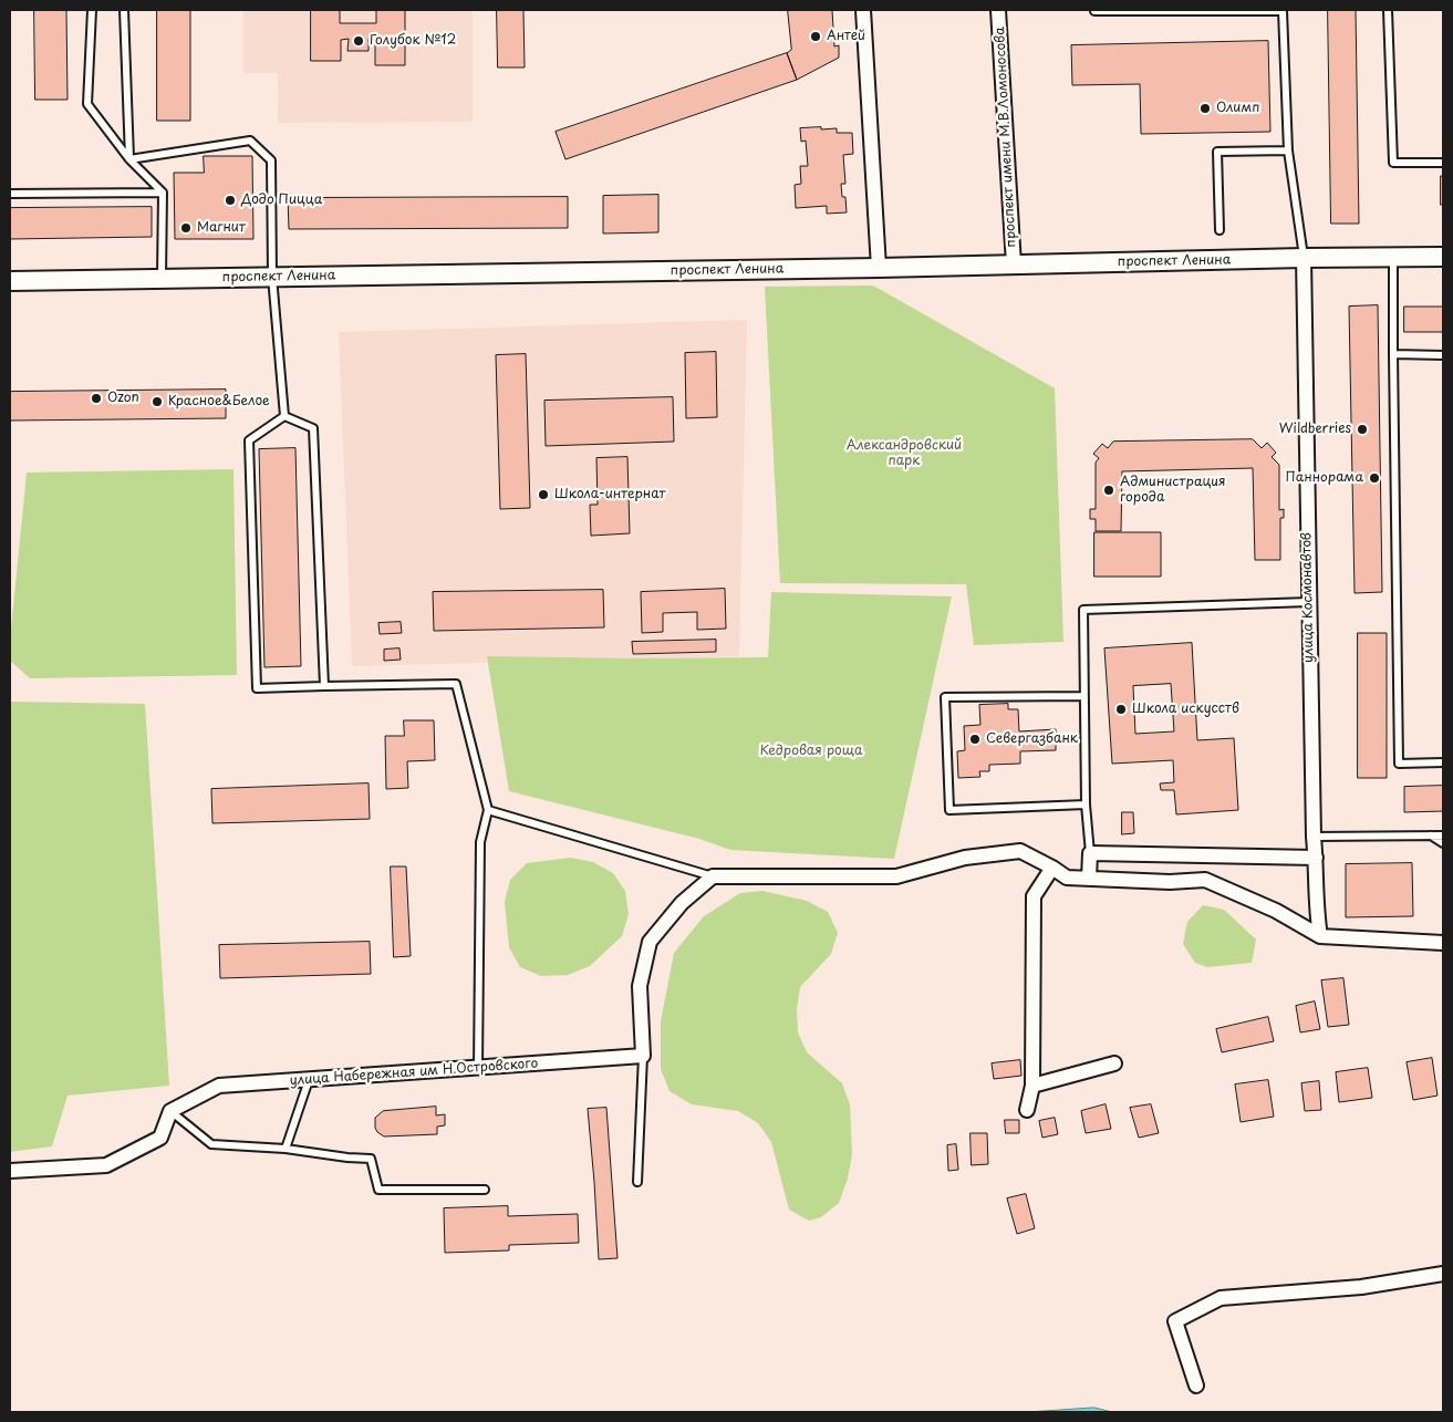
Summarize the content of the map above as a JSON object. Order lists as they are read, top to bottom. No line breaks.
{"streets":{"street":["проспект имени М.В.Ломоносова","проспект Ленина","улица Космонавтов","улица Набережная им Н.Островского"]},"crossings":[["проспект имени М.В.Ломоносова","проспект Ленина"],["проспект Ленина","улица Космонавтов"]],"parks":["Александровский парк","Кедровая роща"],"places":["Антей","Голубок №12","Олимп","Додо Пицца","Магнит","Ozon","Красное&Белое","Wildberries","Паннорама","Администрация города","Школа-интернат","Школа искусcтв","Севергазбанк"]}
